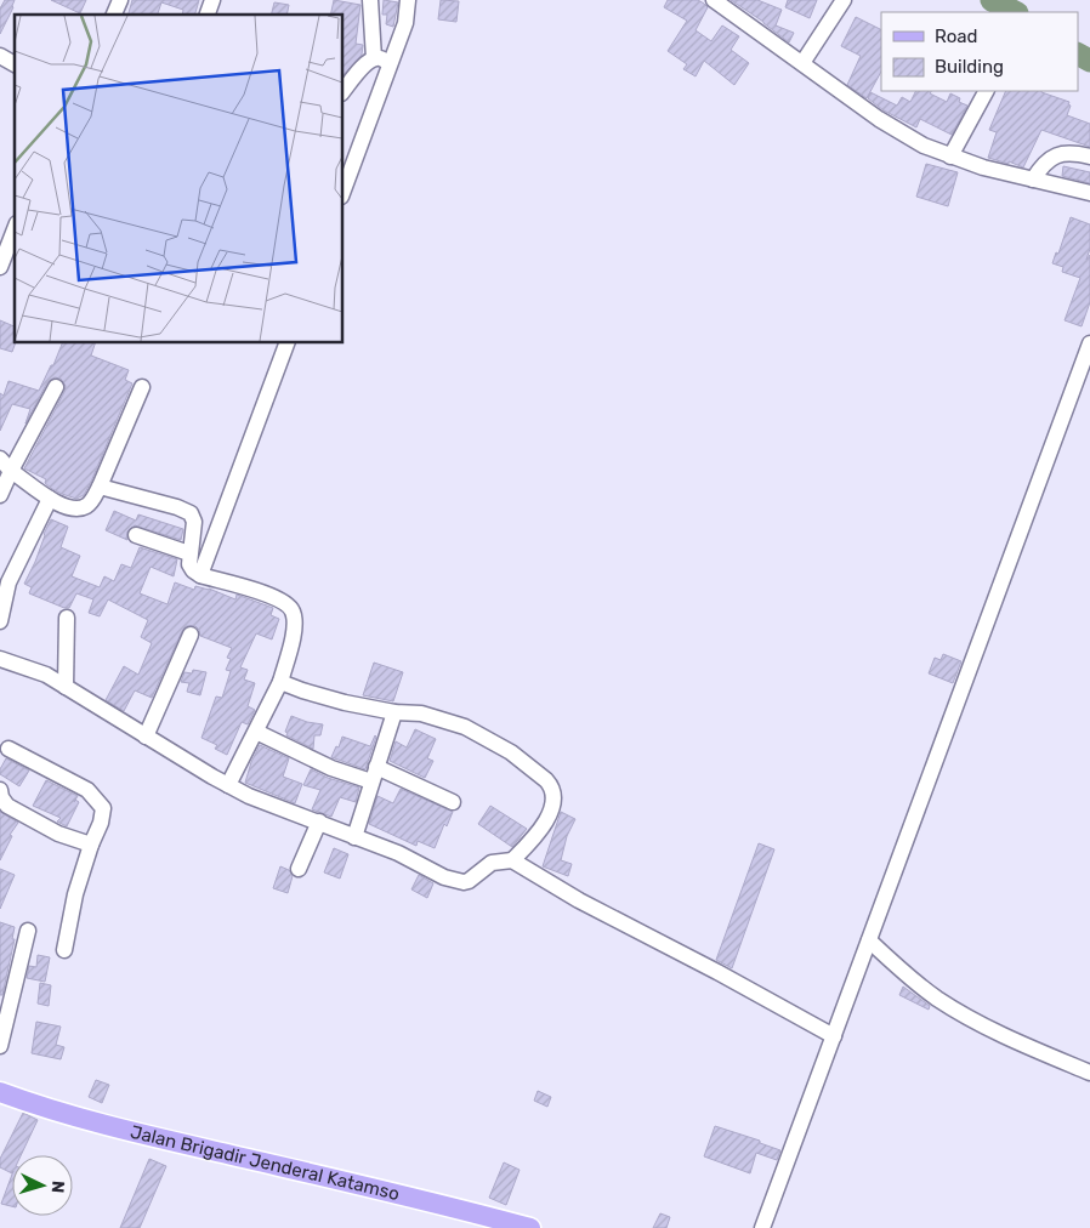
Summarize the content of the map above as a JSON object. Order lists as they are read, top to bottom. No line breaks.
{"streets":{"main road":["Jalan Brigadir Jenderal Katamso"]},"legend":["Road","Building"],"north":"right"}
